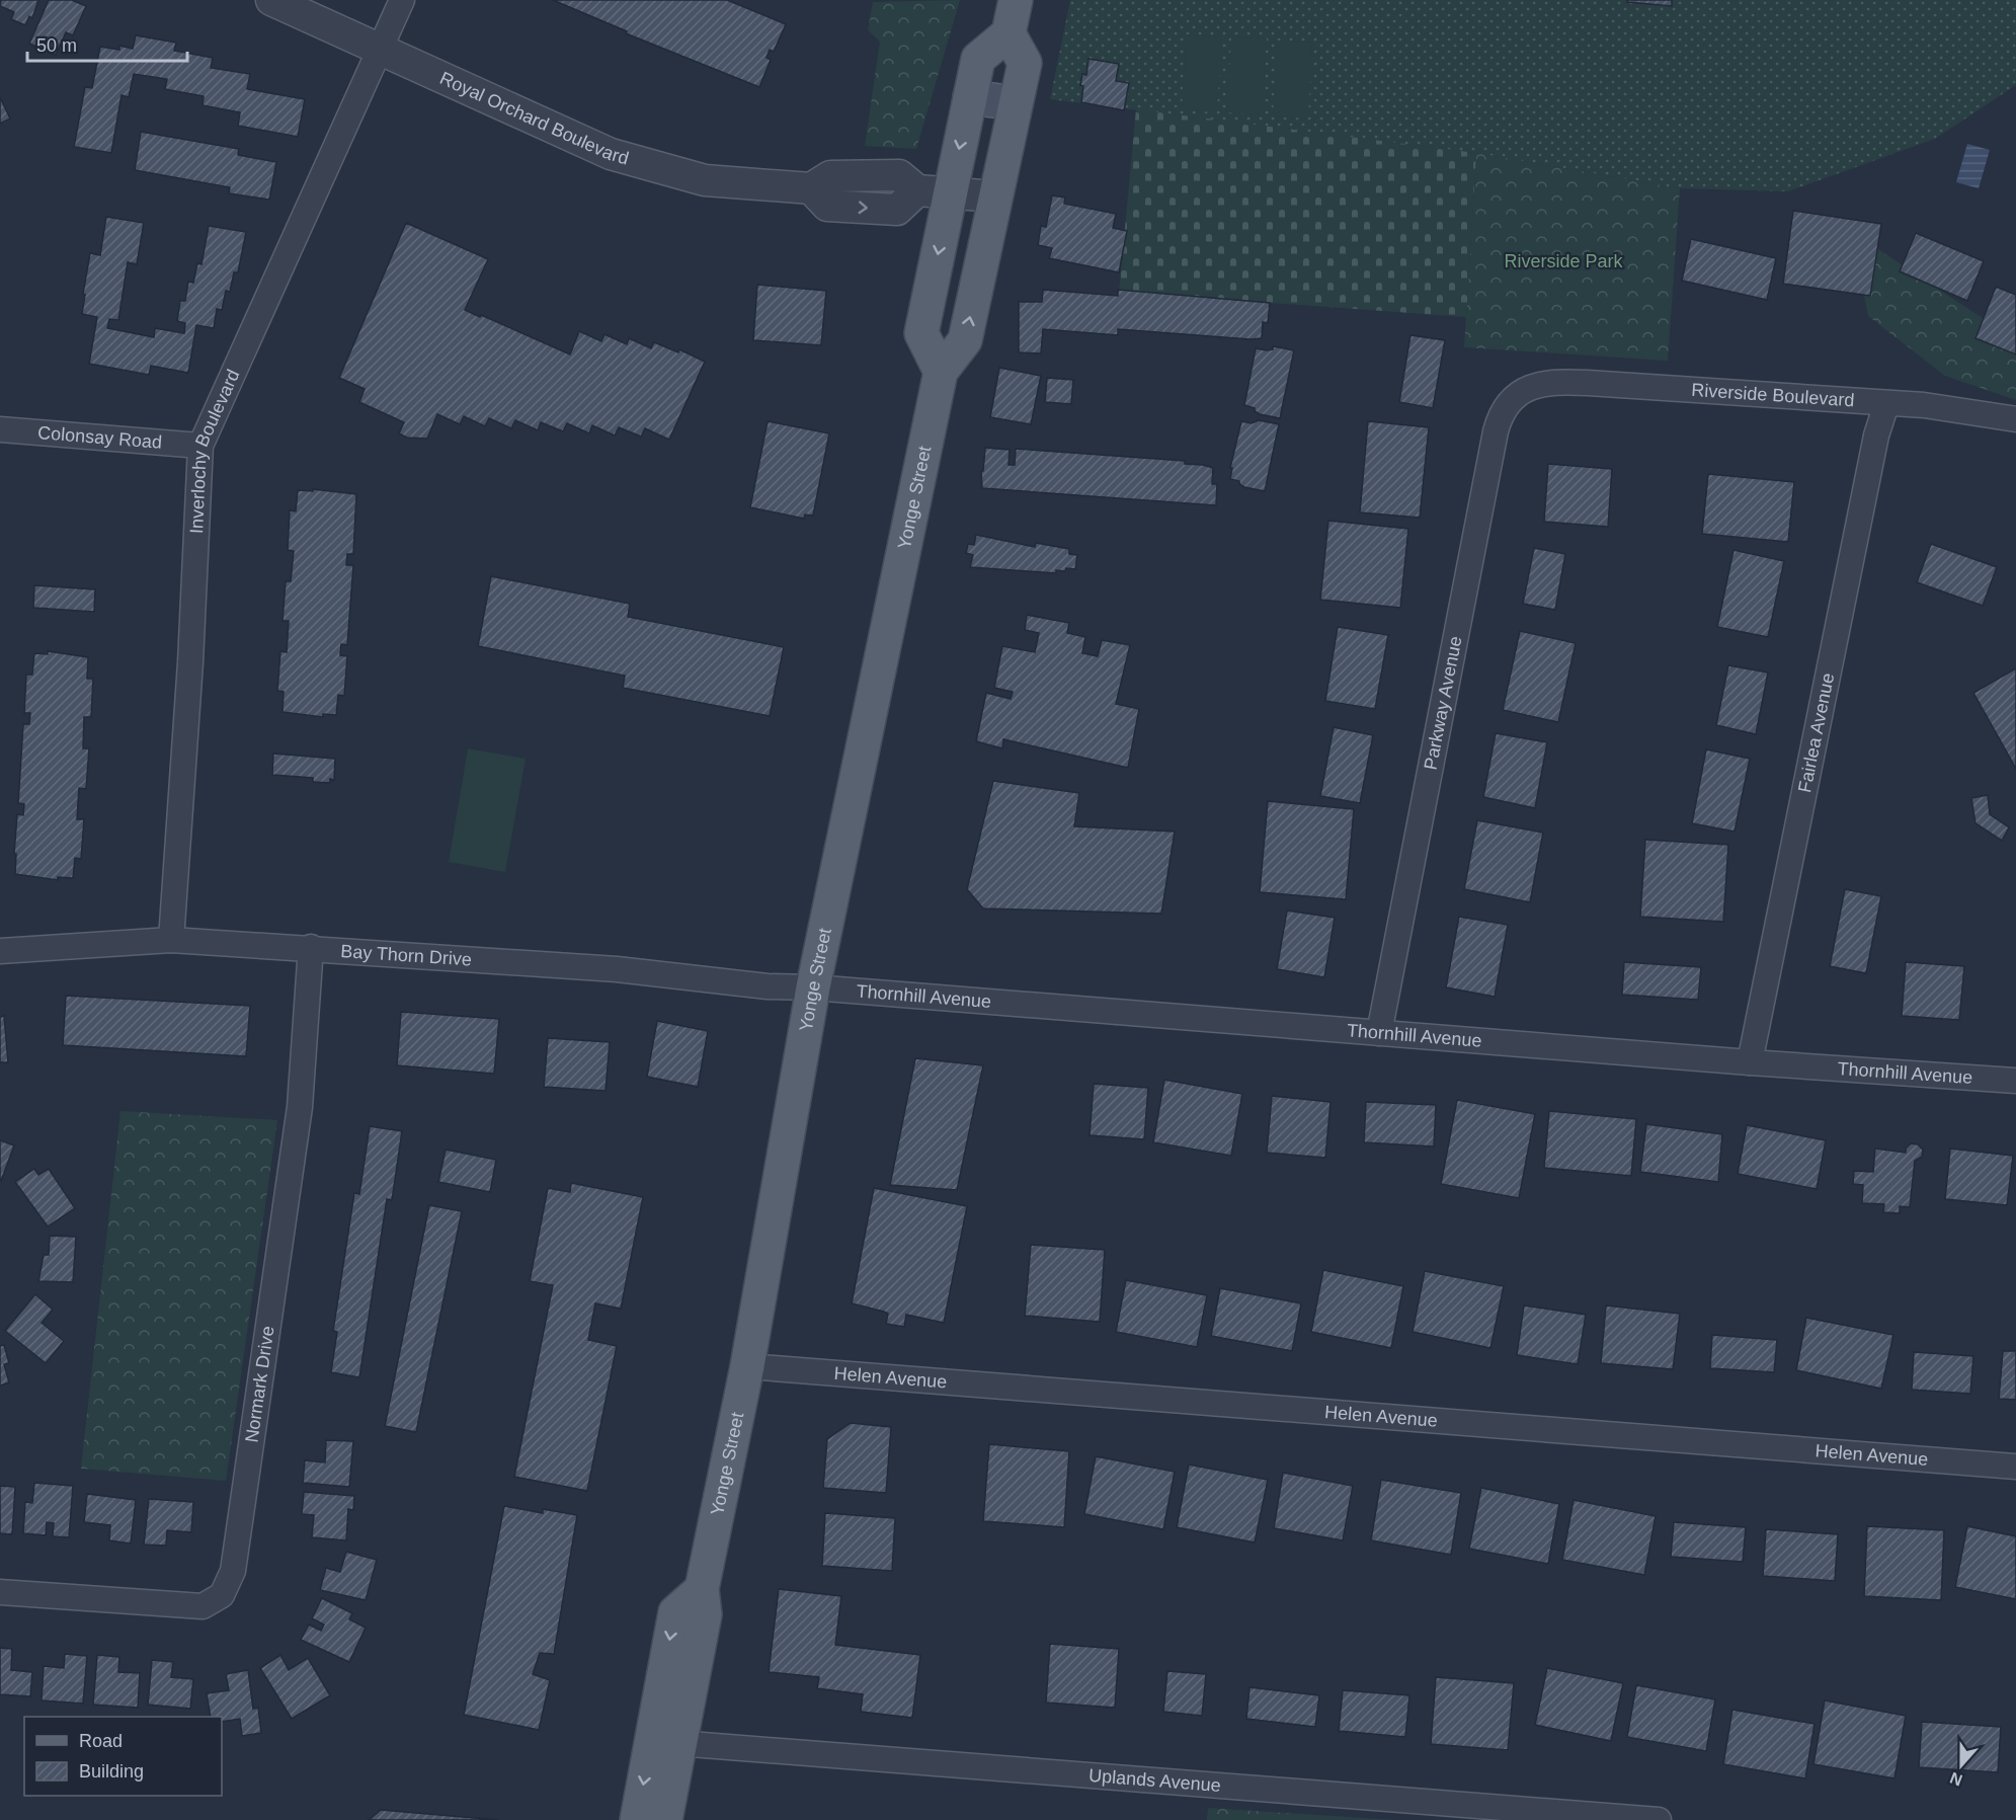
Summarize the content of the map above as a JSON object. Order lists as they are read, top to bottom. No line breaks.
{"streets":{"main road":["Yonge Street"],"street":["Royal Orchard Boulevard","Riverside Boulevard","Colonsay Road","Inverlochy Boulevard","Parkway Avenue","Fairlea Avenue","Bay Thorn Drive","Thornhill Avenue","Helen Avenue","Normark Drive","Uplands Avenue"]},"crossings":[["Royal Orchard Boulevard","Inverlochy Boulevard"],["Royal Orchard Boulevard","Yonge Street"],["Riverside Boulevard","Parkway Avenue"],["Riverside Boulevard","Fairlea Avenue"],["Colonsay Road","Inverlochy Boulevard"],["Inverlochy Boulevard","Bay Thorn Drive"],["Yonge Street","Bay Thorn Drive"],["Yonge Street","Thornhill Avenue"],["Yonge Street","Helen Avenue"],["Yonge Street","Uplands Avenue"],["Parkway Avenue","Thornhill Avenue"],["Fairlea Avenue","Thornhill Avenue"],["Bay Thorn Drive","Thornhill Avenue"],["Bay Thorn Drive","Normark Drive"]],"parks":["Riverside Park"],"legend":["Road","Building"],"scale_bar":"50 m","north":"bottom"}
